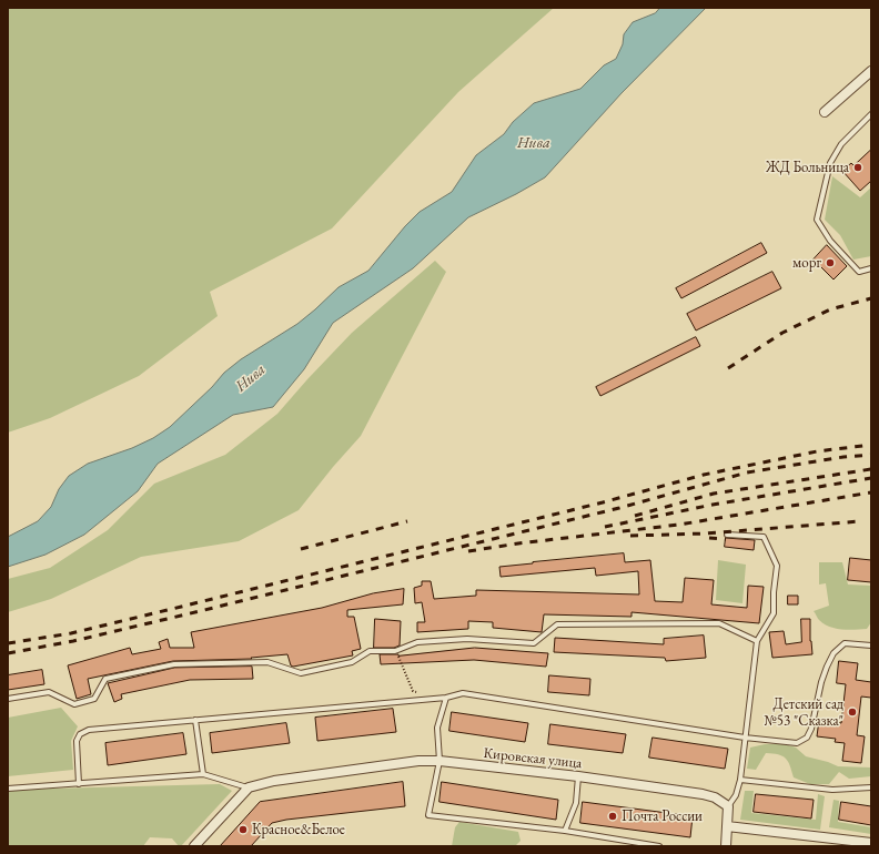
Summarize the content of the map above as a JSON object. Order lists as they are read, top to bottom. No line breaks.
{"streets":{"street":["Кировская улица"]},"water":["Нива"],"places":["ЖД Больница","морг","Детский сад №53 \"Сказка\"","Почта России","Красное&Белое"]}
